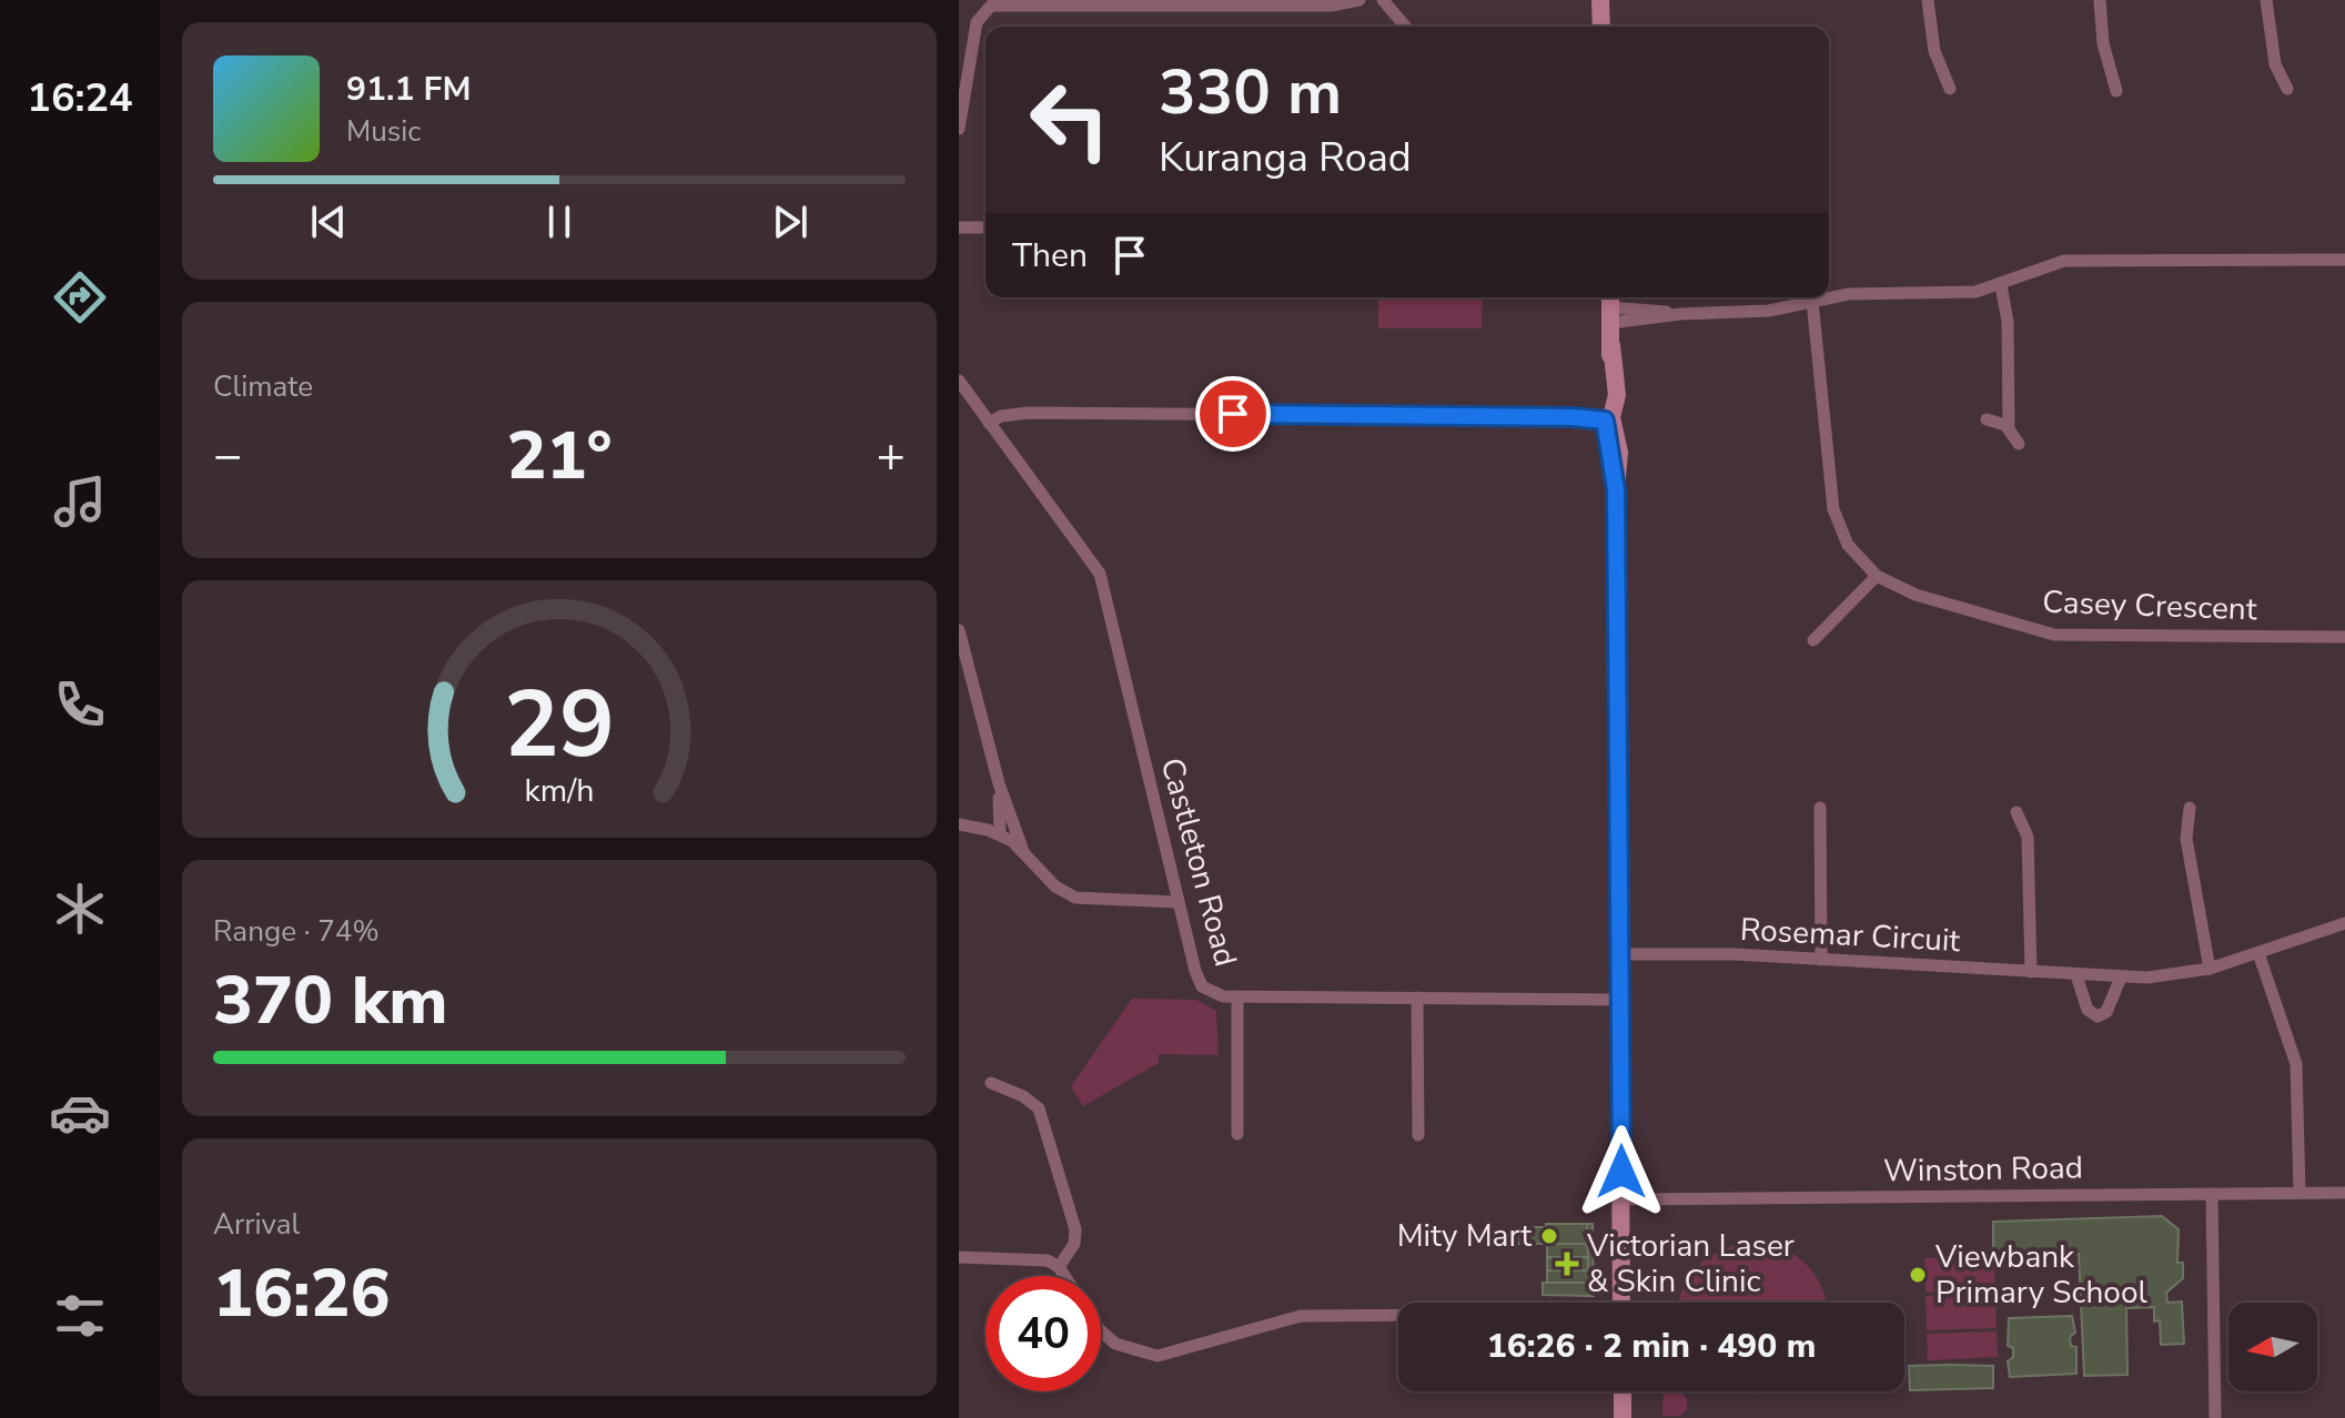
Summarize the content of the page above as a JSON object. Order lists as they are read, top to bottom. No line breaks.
{"streets":{"street":["Casey Crescent","Castleton Road","Rosemar Circuit","Winston Road"]},"places":{"other":["Mity Mart","Viewbank Primary School"],"health":["Victorian Laser & Skin Clinic"]},"north":"left","page":{"tabs":"16:24","turn":["330 m","Kuranga Road"],"song":["91.1 FM","Music"],"then":"Then","tile":["Climate",["Range · 74%","370 km"],["Arrival","16:26"]],"heat":["−","21°","+"],"limit":"40","trip":"16:26 · 2 min · 490 m","gauge":["29","km/h"]}}
